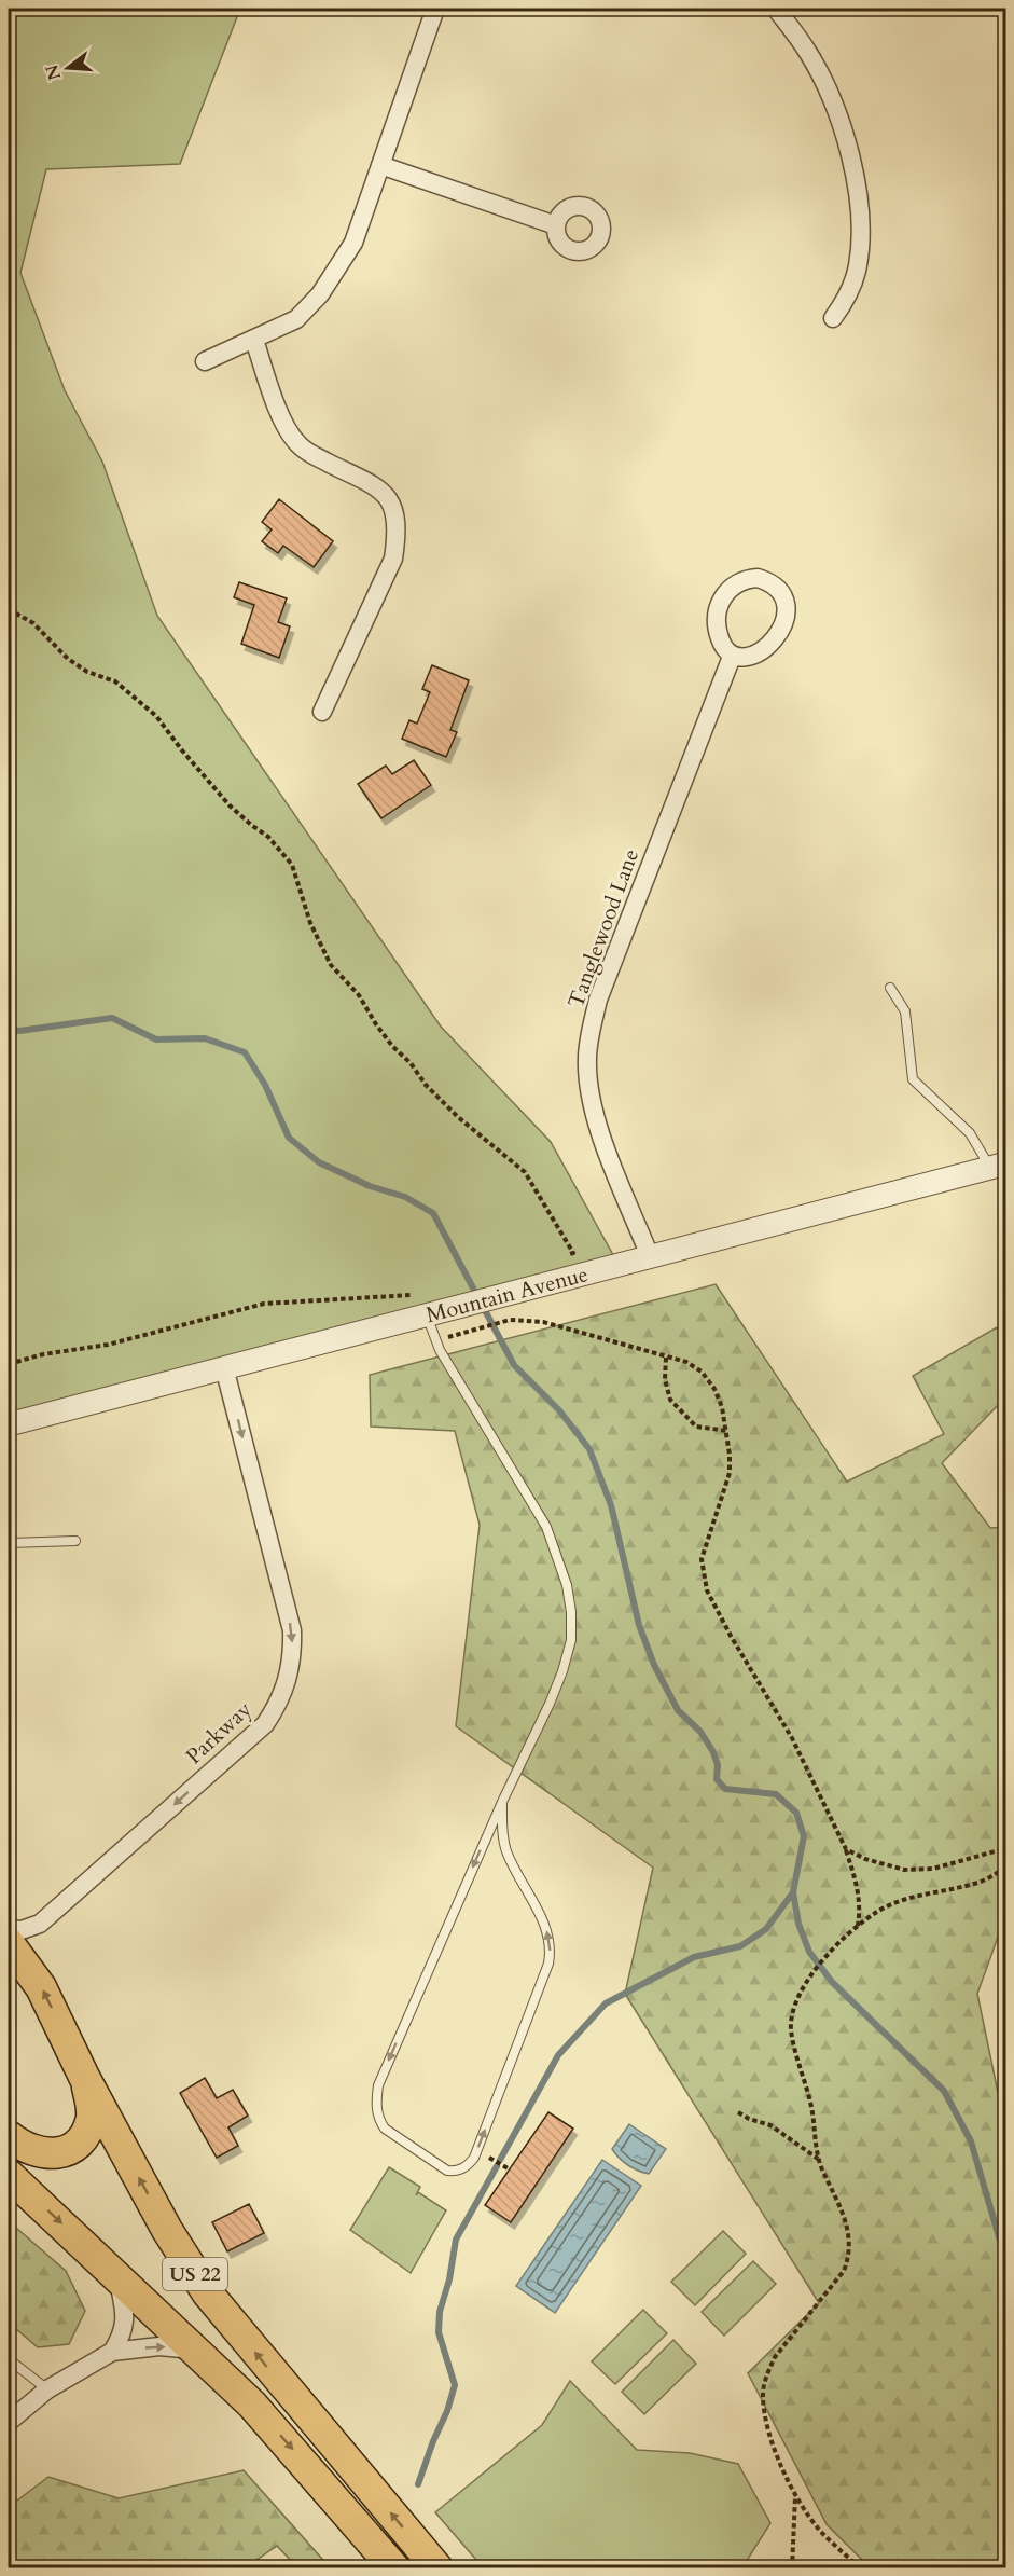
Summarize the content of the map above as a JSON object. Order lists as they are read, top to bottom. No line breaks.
{"streets":{"highway":["US 22"],"street":["Tanglewood Lane","Mountain Avenue","Parkway"]},"crossings":[["Tanglewood Lane","Mountain Avenue"],["Mountain Avenue","Parkway"]],"one_way":["Parkway"],"north":"left"}
